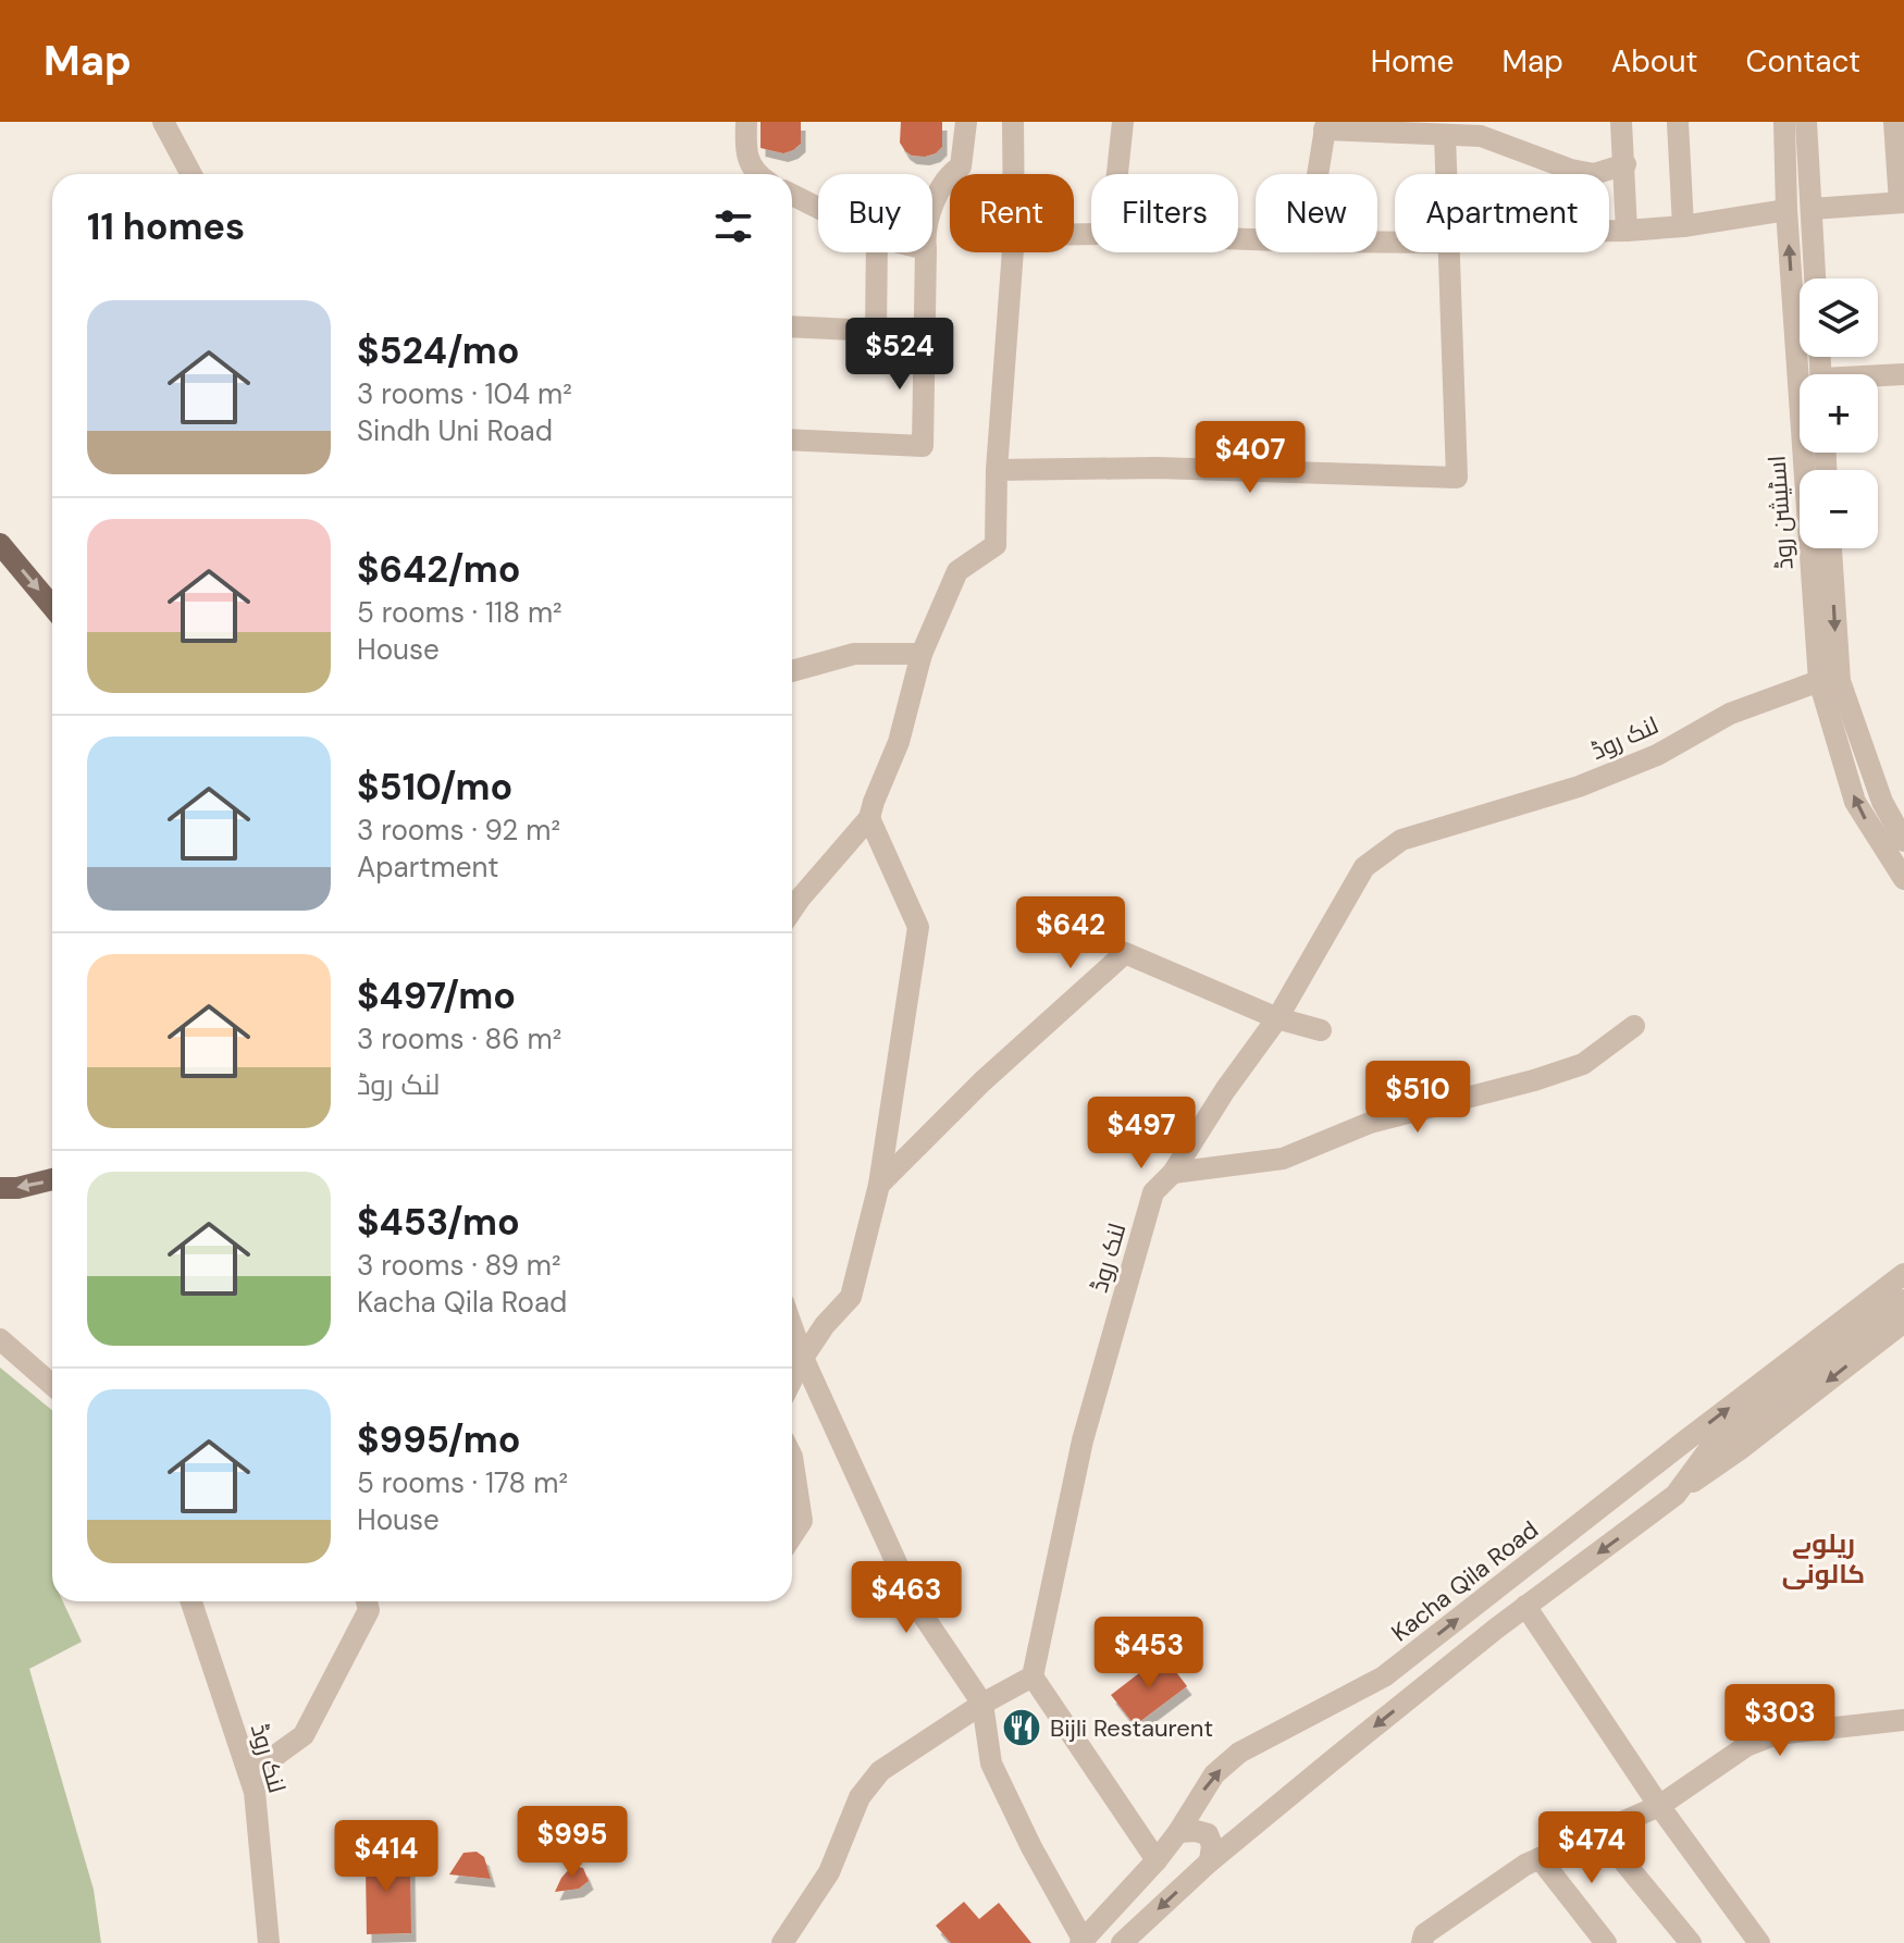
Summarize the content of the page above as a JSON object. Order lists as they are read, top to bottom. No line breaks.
{"streets":{"street":["اسٹیشن روڈ","لنک روڈ","Kacha Qila Road"]},"crossings":[["اسٹیشن روڈ","لنک روڈ"]],"districts":["ریلوے کالونی"],"places":{"restaurant":["Bijli Restaurent"]},"page":{"header":"Map","nav":["Home","Map","About","Contact"],"chip":["Buy","Rent","Filters","New","Apartment"],"heading":"11 homes","map_buttons":["+","−"],"list":[{"name":"$524/mo","note":"3 rooms · 104 m² · Sindh Uni Road"},{"name":"$642/mo","note":"5 rooms · 118 m² · House"},{"name":"$510/mo","note":"3 rooms · 92 m² · Apartment"},{"name":"$497/mo","note":"3 rooms · 86 m² · لنک روڈ"},{"name":"$453/mo","note":"3 rooms · 89 m² · Kacha Qila Road"},{"name":"$995/mo","note":"5 rooms · 178 m² · House"}],"price":["$524","$407","$642","$510","$497","$463","$453","$303","$995","$474","$414"]}}
